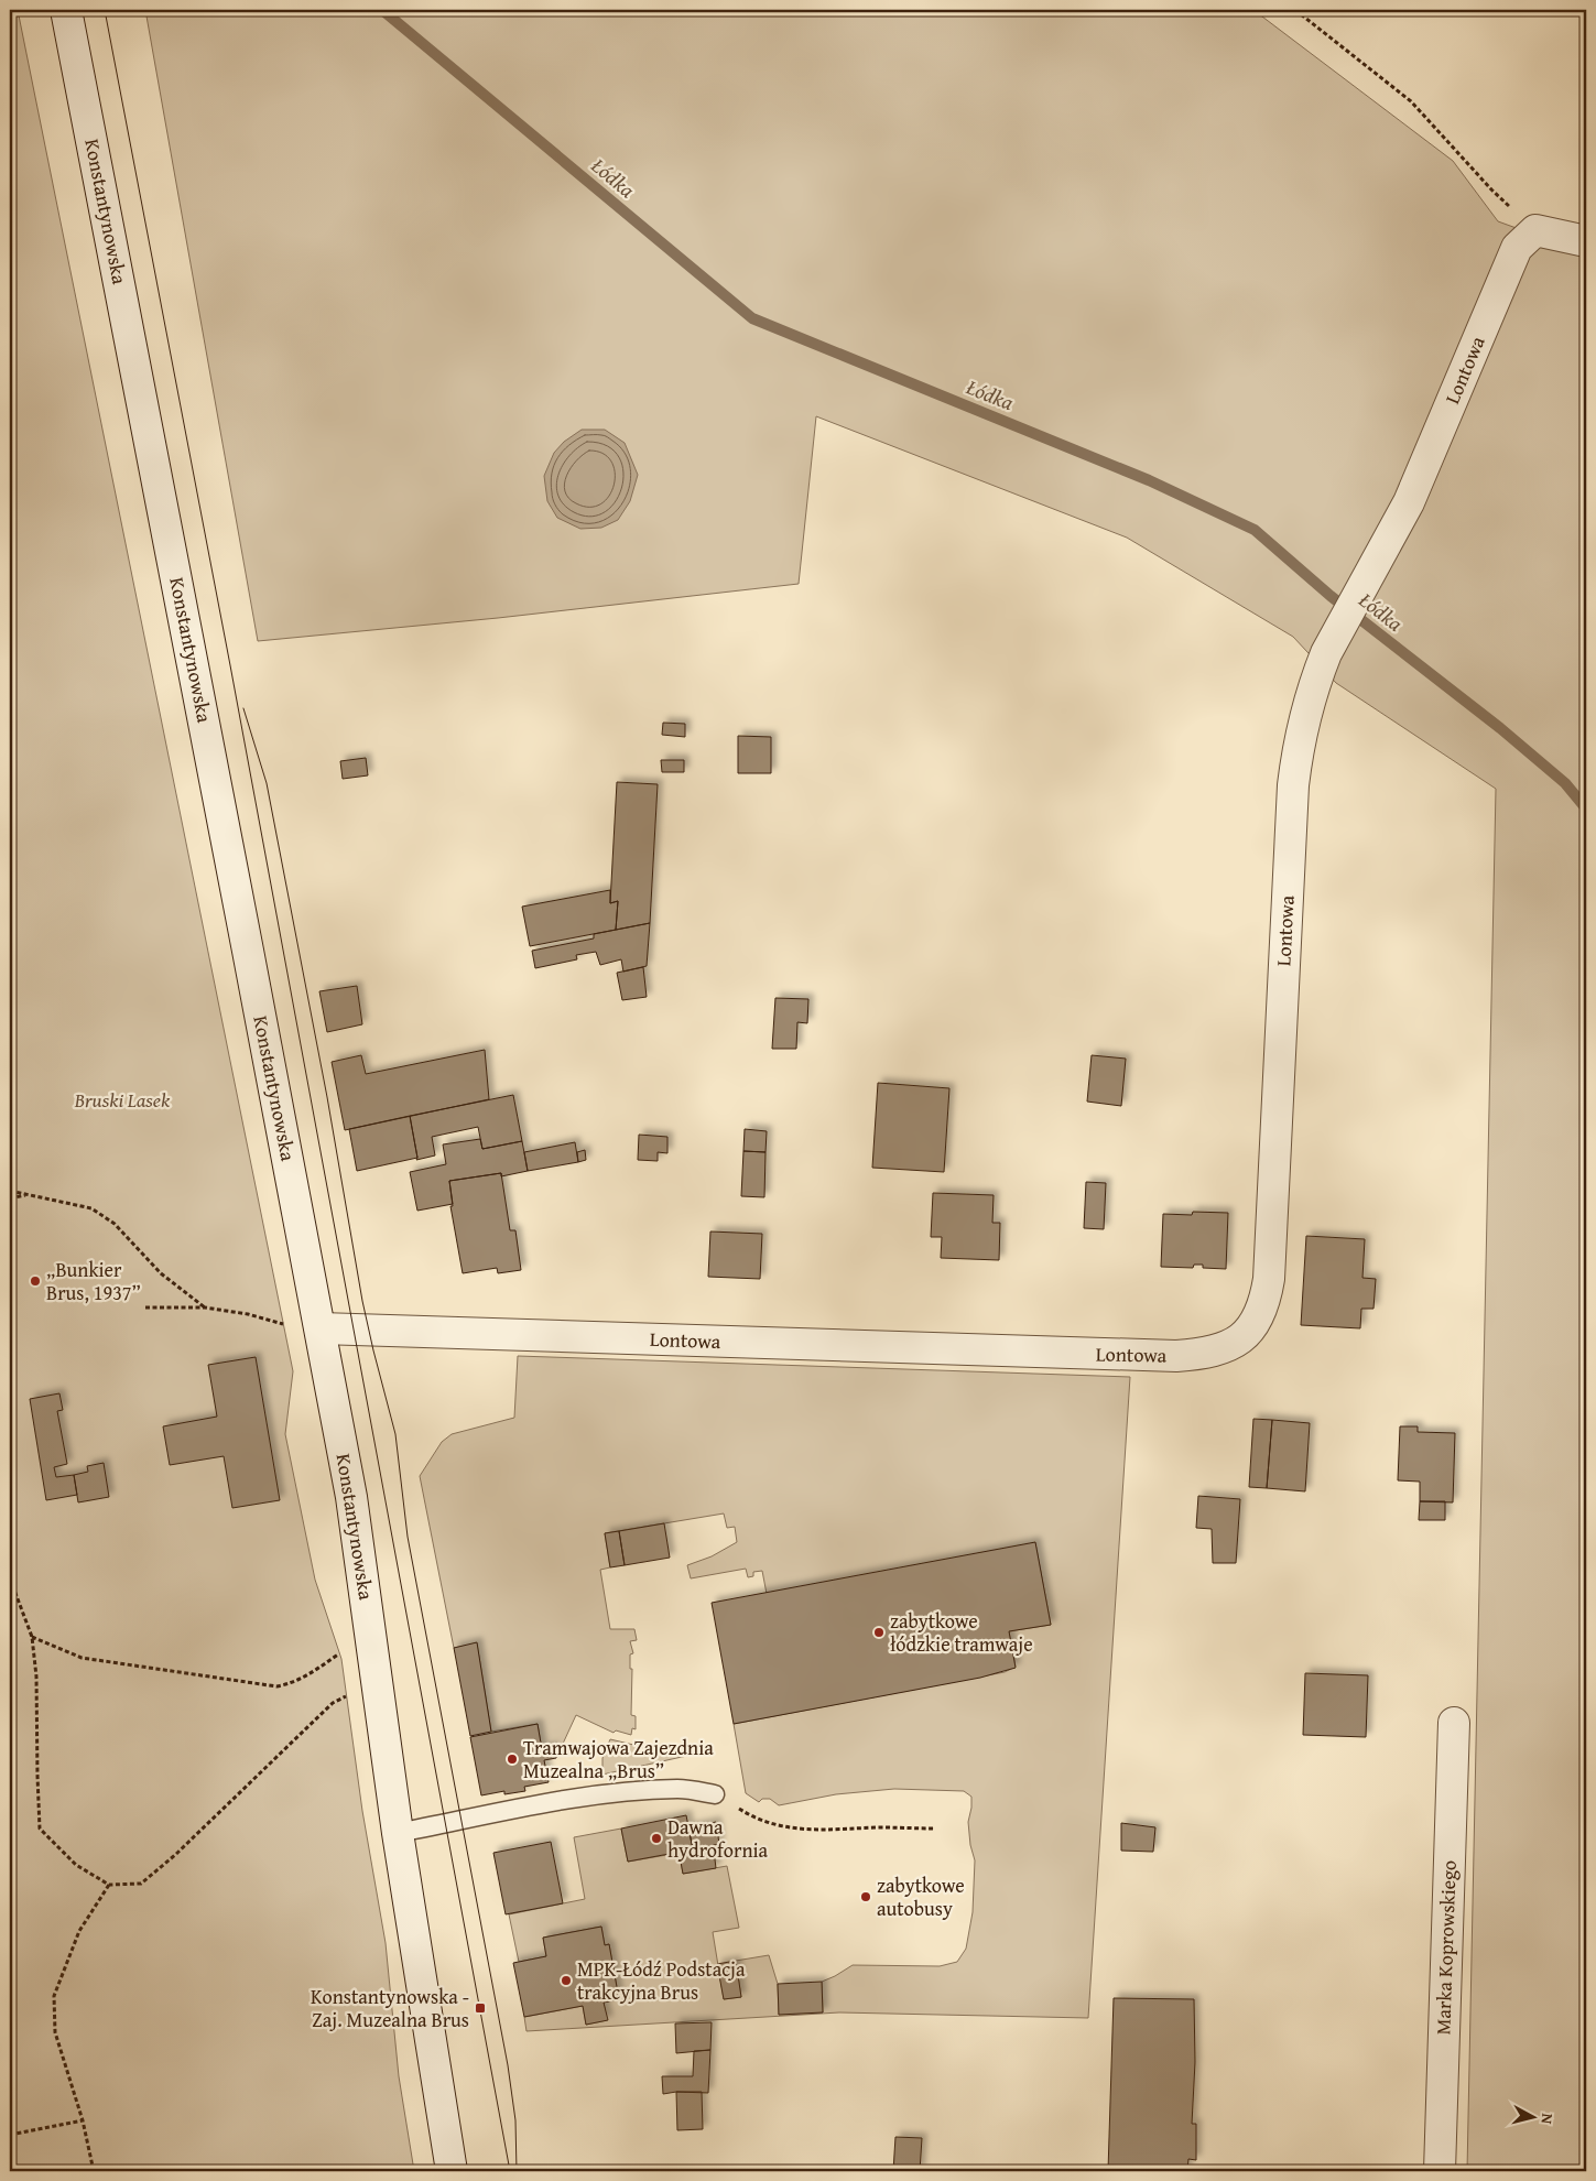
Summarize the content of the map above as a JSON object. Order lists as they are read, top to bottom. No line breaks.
{"streets":{"street":["Konstantynowska","Lontowa","Marka Koprowskiego"]},"crossings":[["Konstantynowska","Lontowa"]],"water":["Łódka"],"parks":["Bruski Lasek"],"places":{"other":["„Bunkier Brus, 1937”","zabytkowe łódzkie tramwaje","Tramwajowa Zajezdnia Muzealna „Brus”","Dawna hydrofornia","zabytkowe autobusy","MPK-Łódź Podstacja trakcyjna Brus"],"transit":["Konstantynowska - Zaj. Muzealna Brus"]},"north":"right"}
